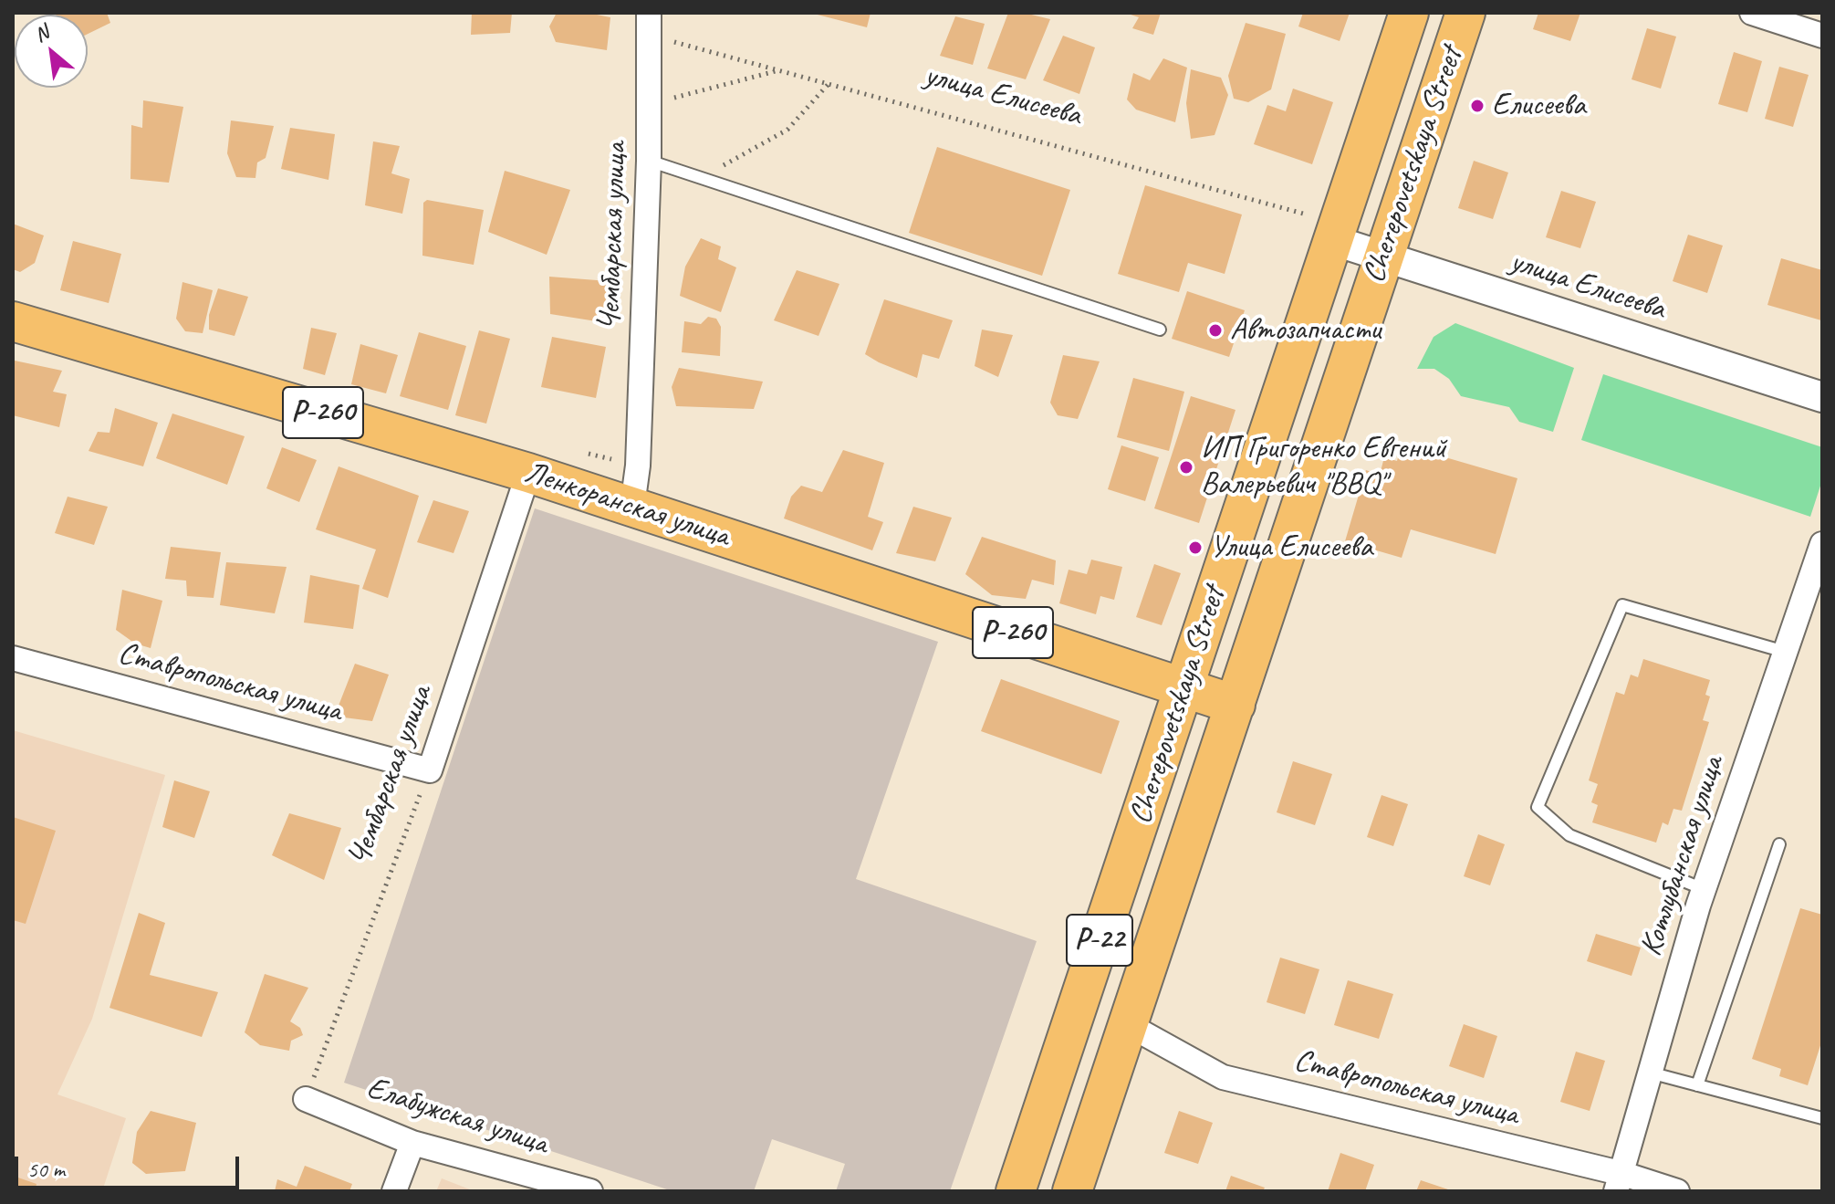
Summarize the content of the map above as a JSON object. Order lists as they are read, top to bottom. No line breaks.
{"streets":{"highway":["Cherepovetskaya Street","Р-260","Ленкоранская улица","Р-22"],"street":["улица Елисеева","Чембарская улица","Ставропольская улица","Котлубанская улица","Елабужская улица"]},"crossings":[["улица Елисеева","Cherepovetskaya Street"],["улица Елисеева","Чембарская улица"],["Cherepovetskaya Street","Ленкоранская улица"],["Cherepovetskaya Street","Ставропольская улица"],["Чембарская улица","Ленкоранская улица"],["Чембарская улица","Ставропольская улица"],["Чембарская улица","Елабужская улица"],["Ставропольская улица","Котлубанская улица"]],"places":["Елисеева","Автозапчасти","ИП Григоренко Евгений Валерьевич \"BBQ\"","Улица Елисеева"],"scale_bar":"50 m","north":"top left"}
